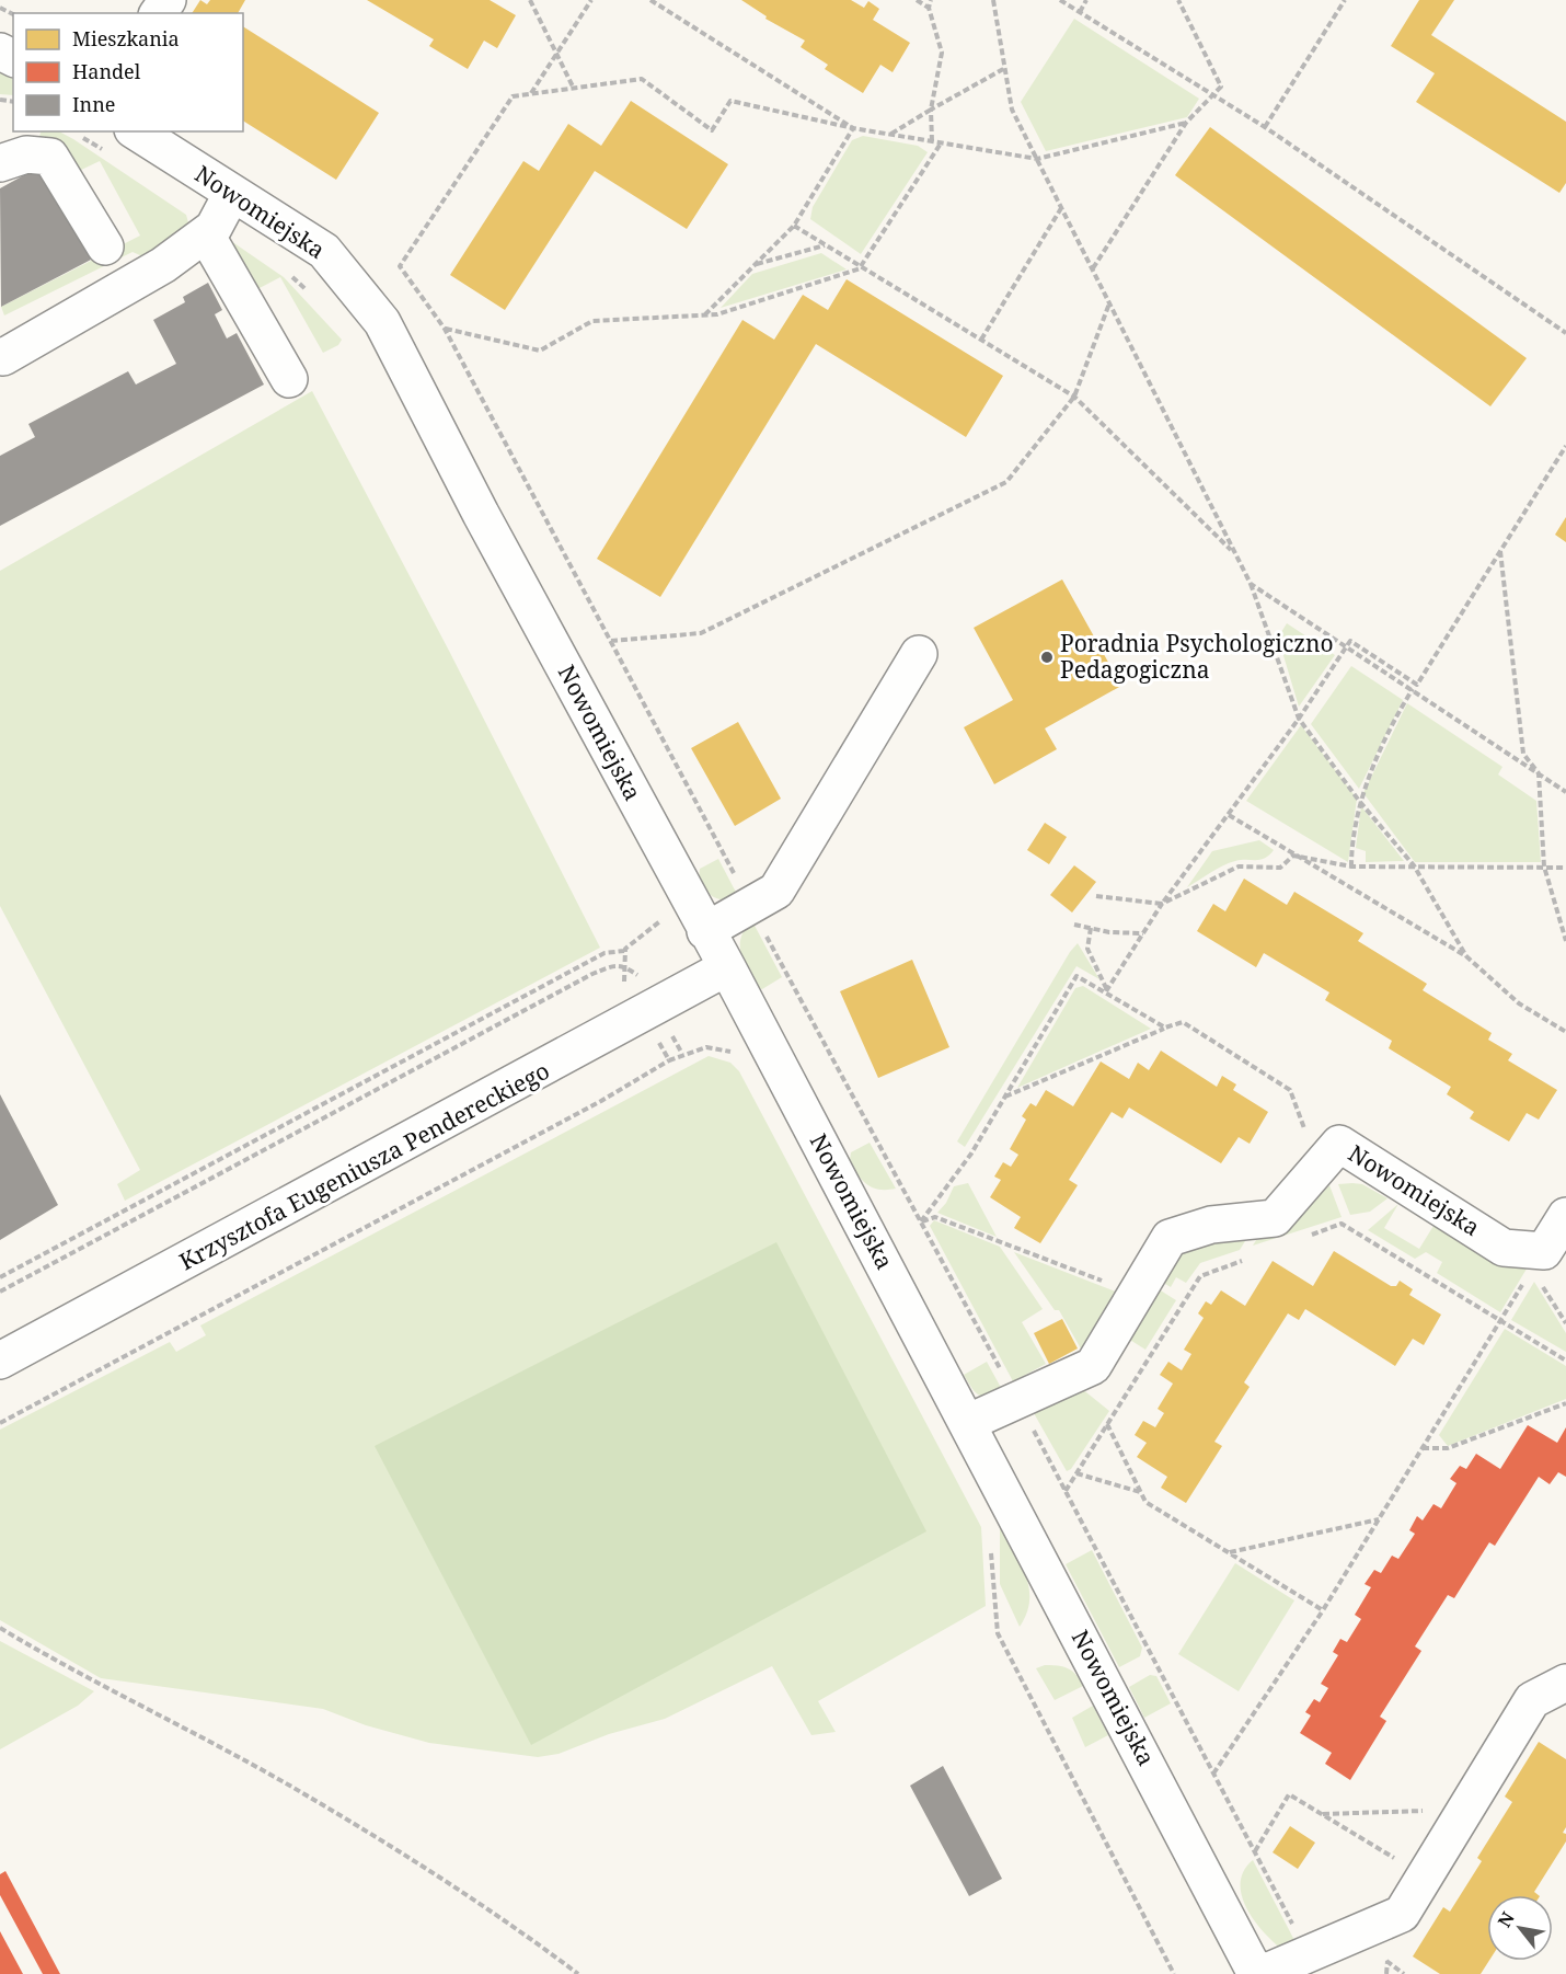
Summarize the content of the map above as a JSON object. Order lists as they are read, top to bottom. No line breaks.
{"streets":{"street":["Nowomiejska","Krzysztofa Eugeniusza Pendereckiego"]},"crossings":[["Nowomiejska","Krzysztofa Eugeniusza Pendereckiego"]],"places":["Poradnia Psychologiczno Pedagogiczna"],"legend":["Mieszkania","Handel","Inne"],"north":"top left"}
